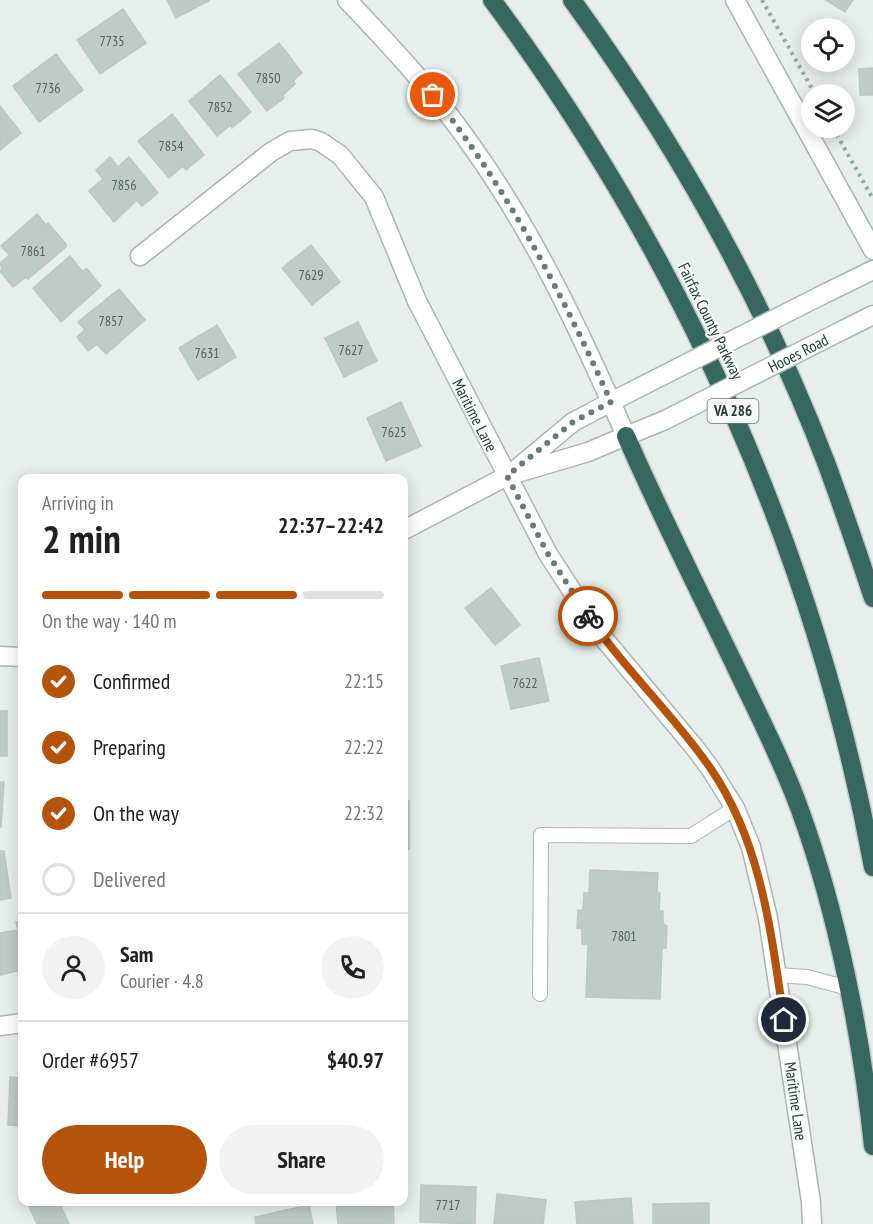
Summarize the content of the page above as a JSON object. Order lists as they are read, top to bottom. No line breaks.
{"streets":{"highway":["Fairfax County Parkway","VA 286"],"street":["Hooes Road","Maritime Lane"]},"crossings":[["Hooes Road","Maritime Lane"]],"house_numbers":["7735","7850","7736","7852","7854","7856","7861","7629","7857","7627","7631","7625","7622","7801","7717"],"page":{"heading":["2 min","Arriving in","22:37–22:42"],"panel":["Sam","Courier · 4.8","Order #6957","$40.97"],"bar":"On the way · 140 m","list":[["Confirmed","22:15"],["Preparing","22:22"],["On the way","22:32"],"Delivered"],"buttons":["Help","Share"]}}
